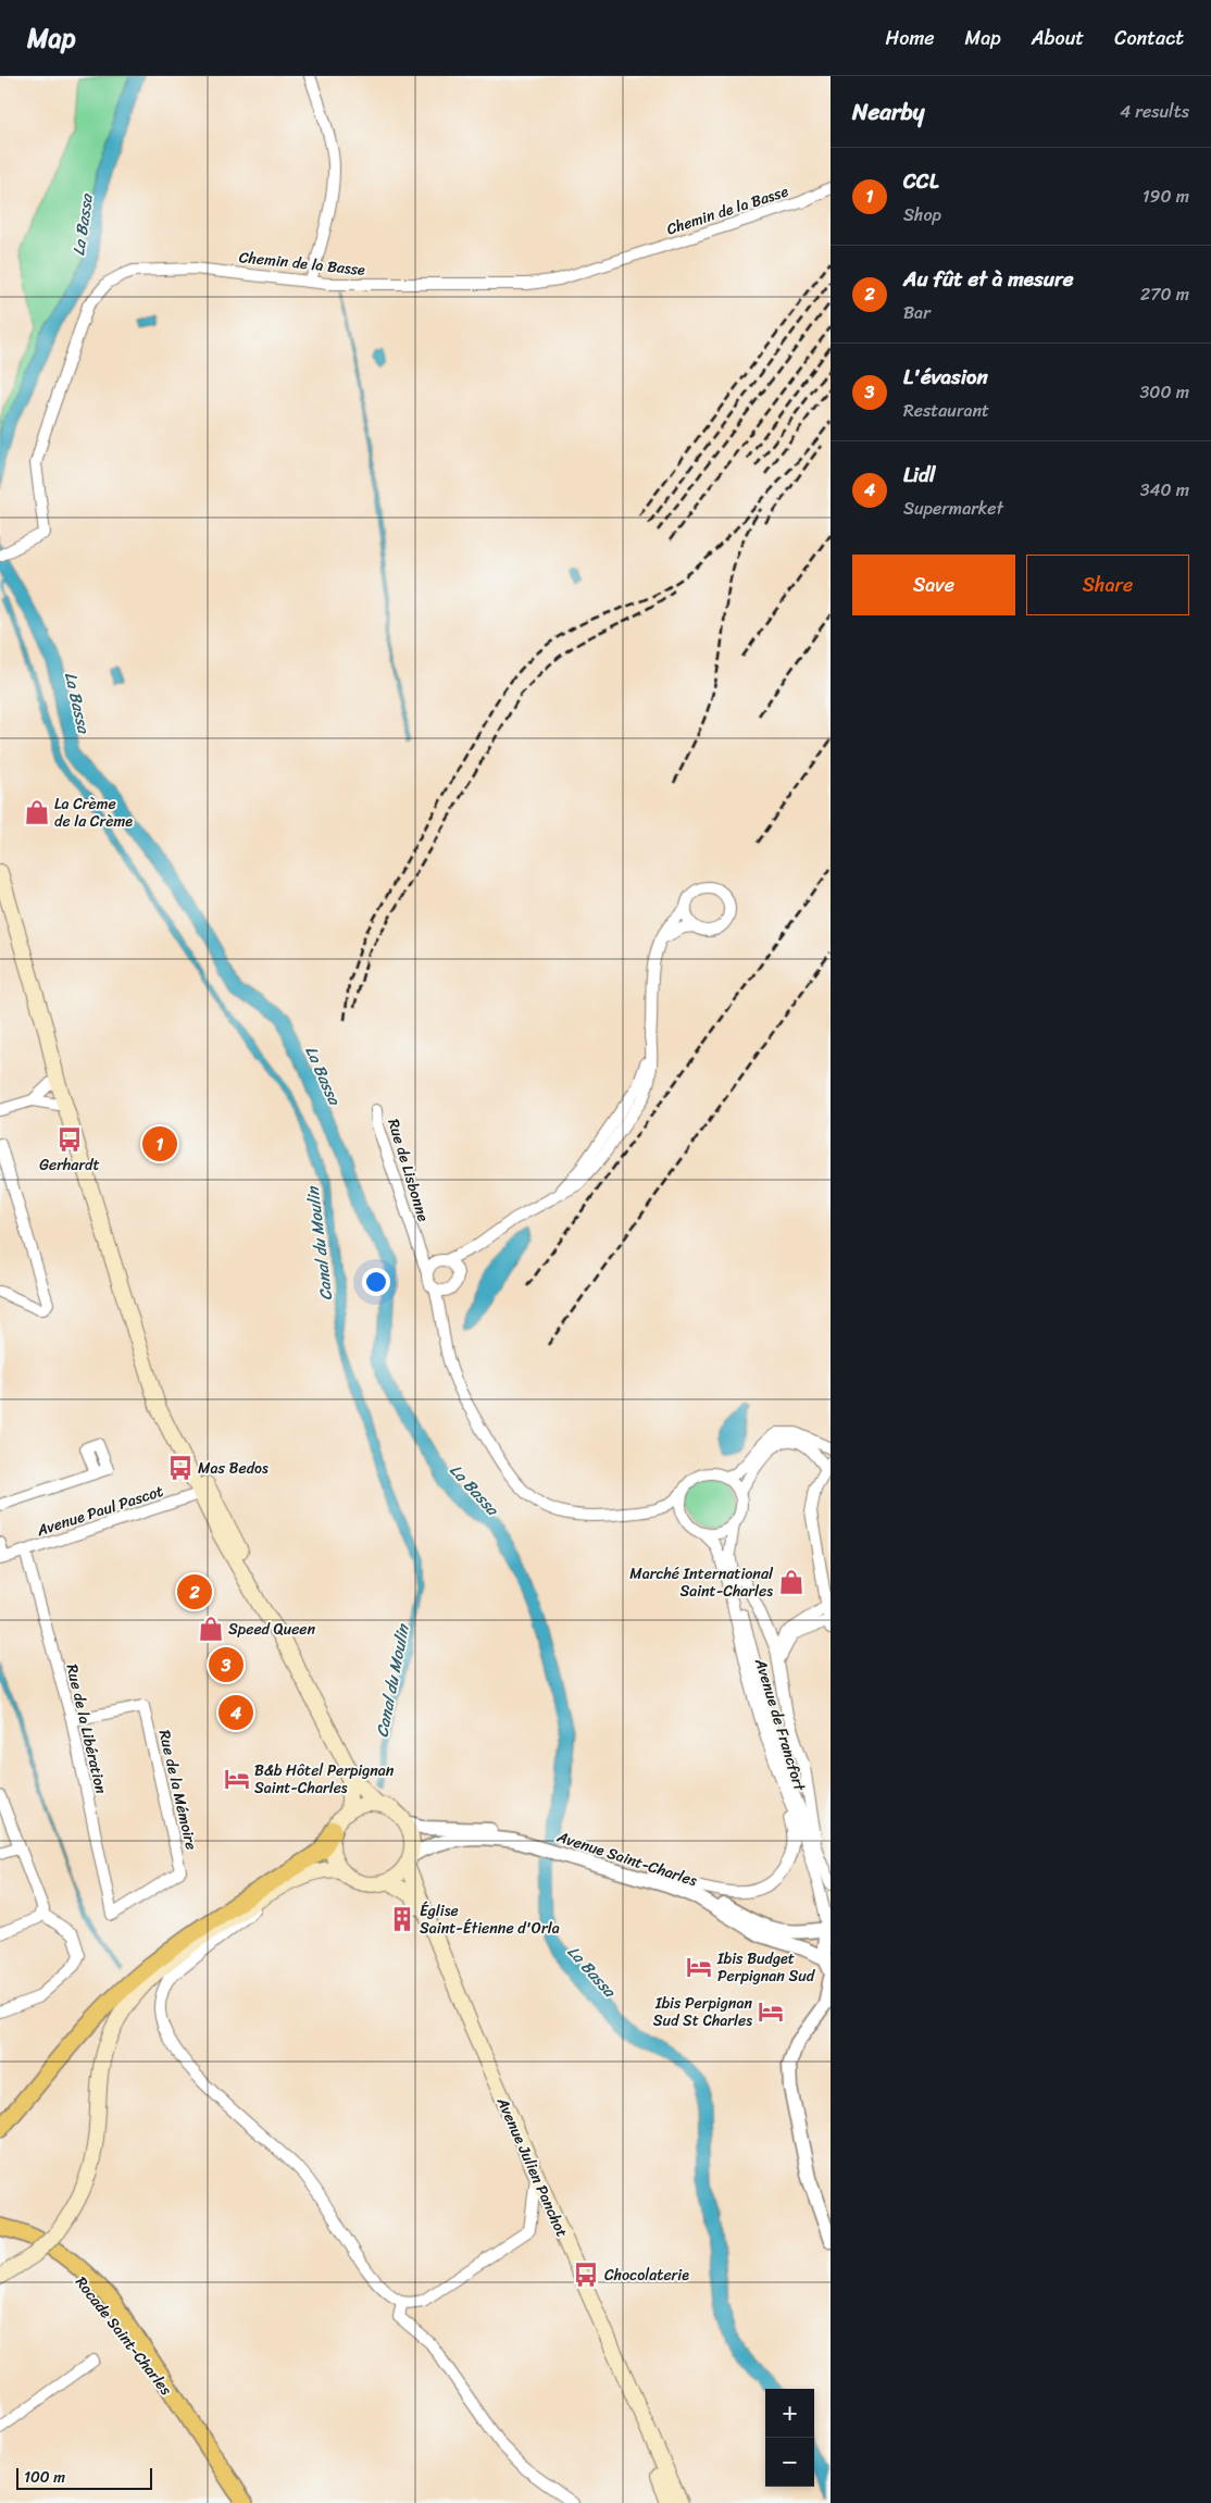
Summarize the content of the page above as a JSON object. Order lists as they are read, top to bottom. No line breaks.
{"streets":{"main road":["Avenue Julien Panchot","Rocade Saint-Charles"],"street":["Chemin de la Basse","Rue de Lisbonne","Avenue Paul Pascot","Avenue de Francfort","Rue de la Libération","Rue de la Mémoire","Avenue Saint-Charles"]},"crossings":[["Avenue Paul Pascot","Rue de la Libération"],["Avenue de Francfort","Avenue Saint-Charles"],["Rue de la Libération","Rue de la Mémoire"],["Avenue Saint-Charles","Avenue Julien Panchot"]],"water":["La Bassa","Canal du Moulin"],"places":{"shop":["La Crème de la Crème","Marché International Saint-Charles","Speed Queen"],"bus stop":["Gerhardt","Mas Bedos","Chocolaterie"],"hotel":["B&b Hôtel Perpignan Saint-Charles","Ibis Budget Perpignan Sud","Ibis Perpignan Sud St Charles"],"building":["Église Saint-Étienne d'Orla"]},"scale_bar":"100 m","page":{"header":"Map","nav":["Home","Map","About","Contact"],"heading":["Nearby","4 results"],"list":[{"mark":"1","name":"CCL","note":"Shop","value":"190 m"},{"mark":"2","name":"Au fût et à mesure","note":"Bar","value":"270 m"},{"mark":"3","name":"L'évasion","note":"Restaurant","value":"300 m"},{"mark":"4","name":"Lidl","note":"Supermarket","value":"340 m"}],"buttons":["Save","Share"],"pins":["1","2","3","4"],"map_buttons":["+","−"],"scale":"100 m"}}
